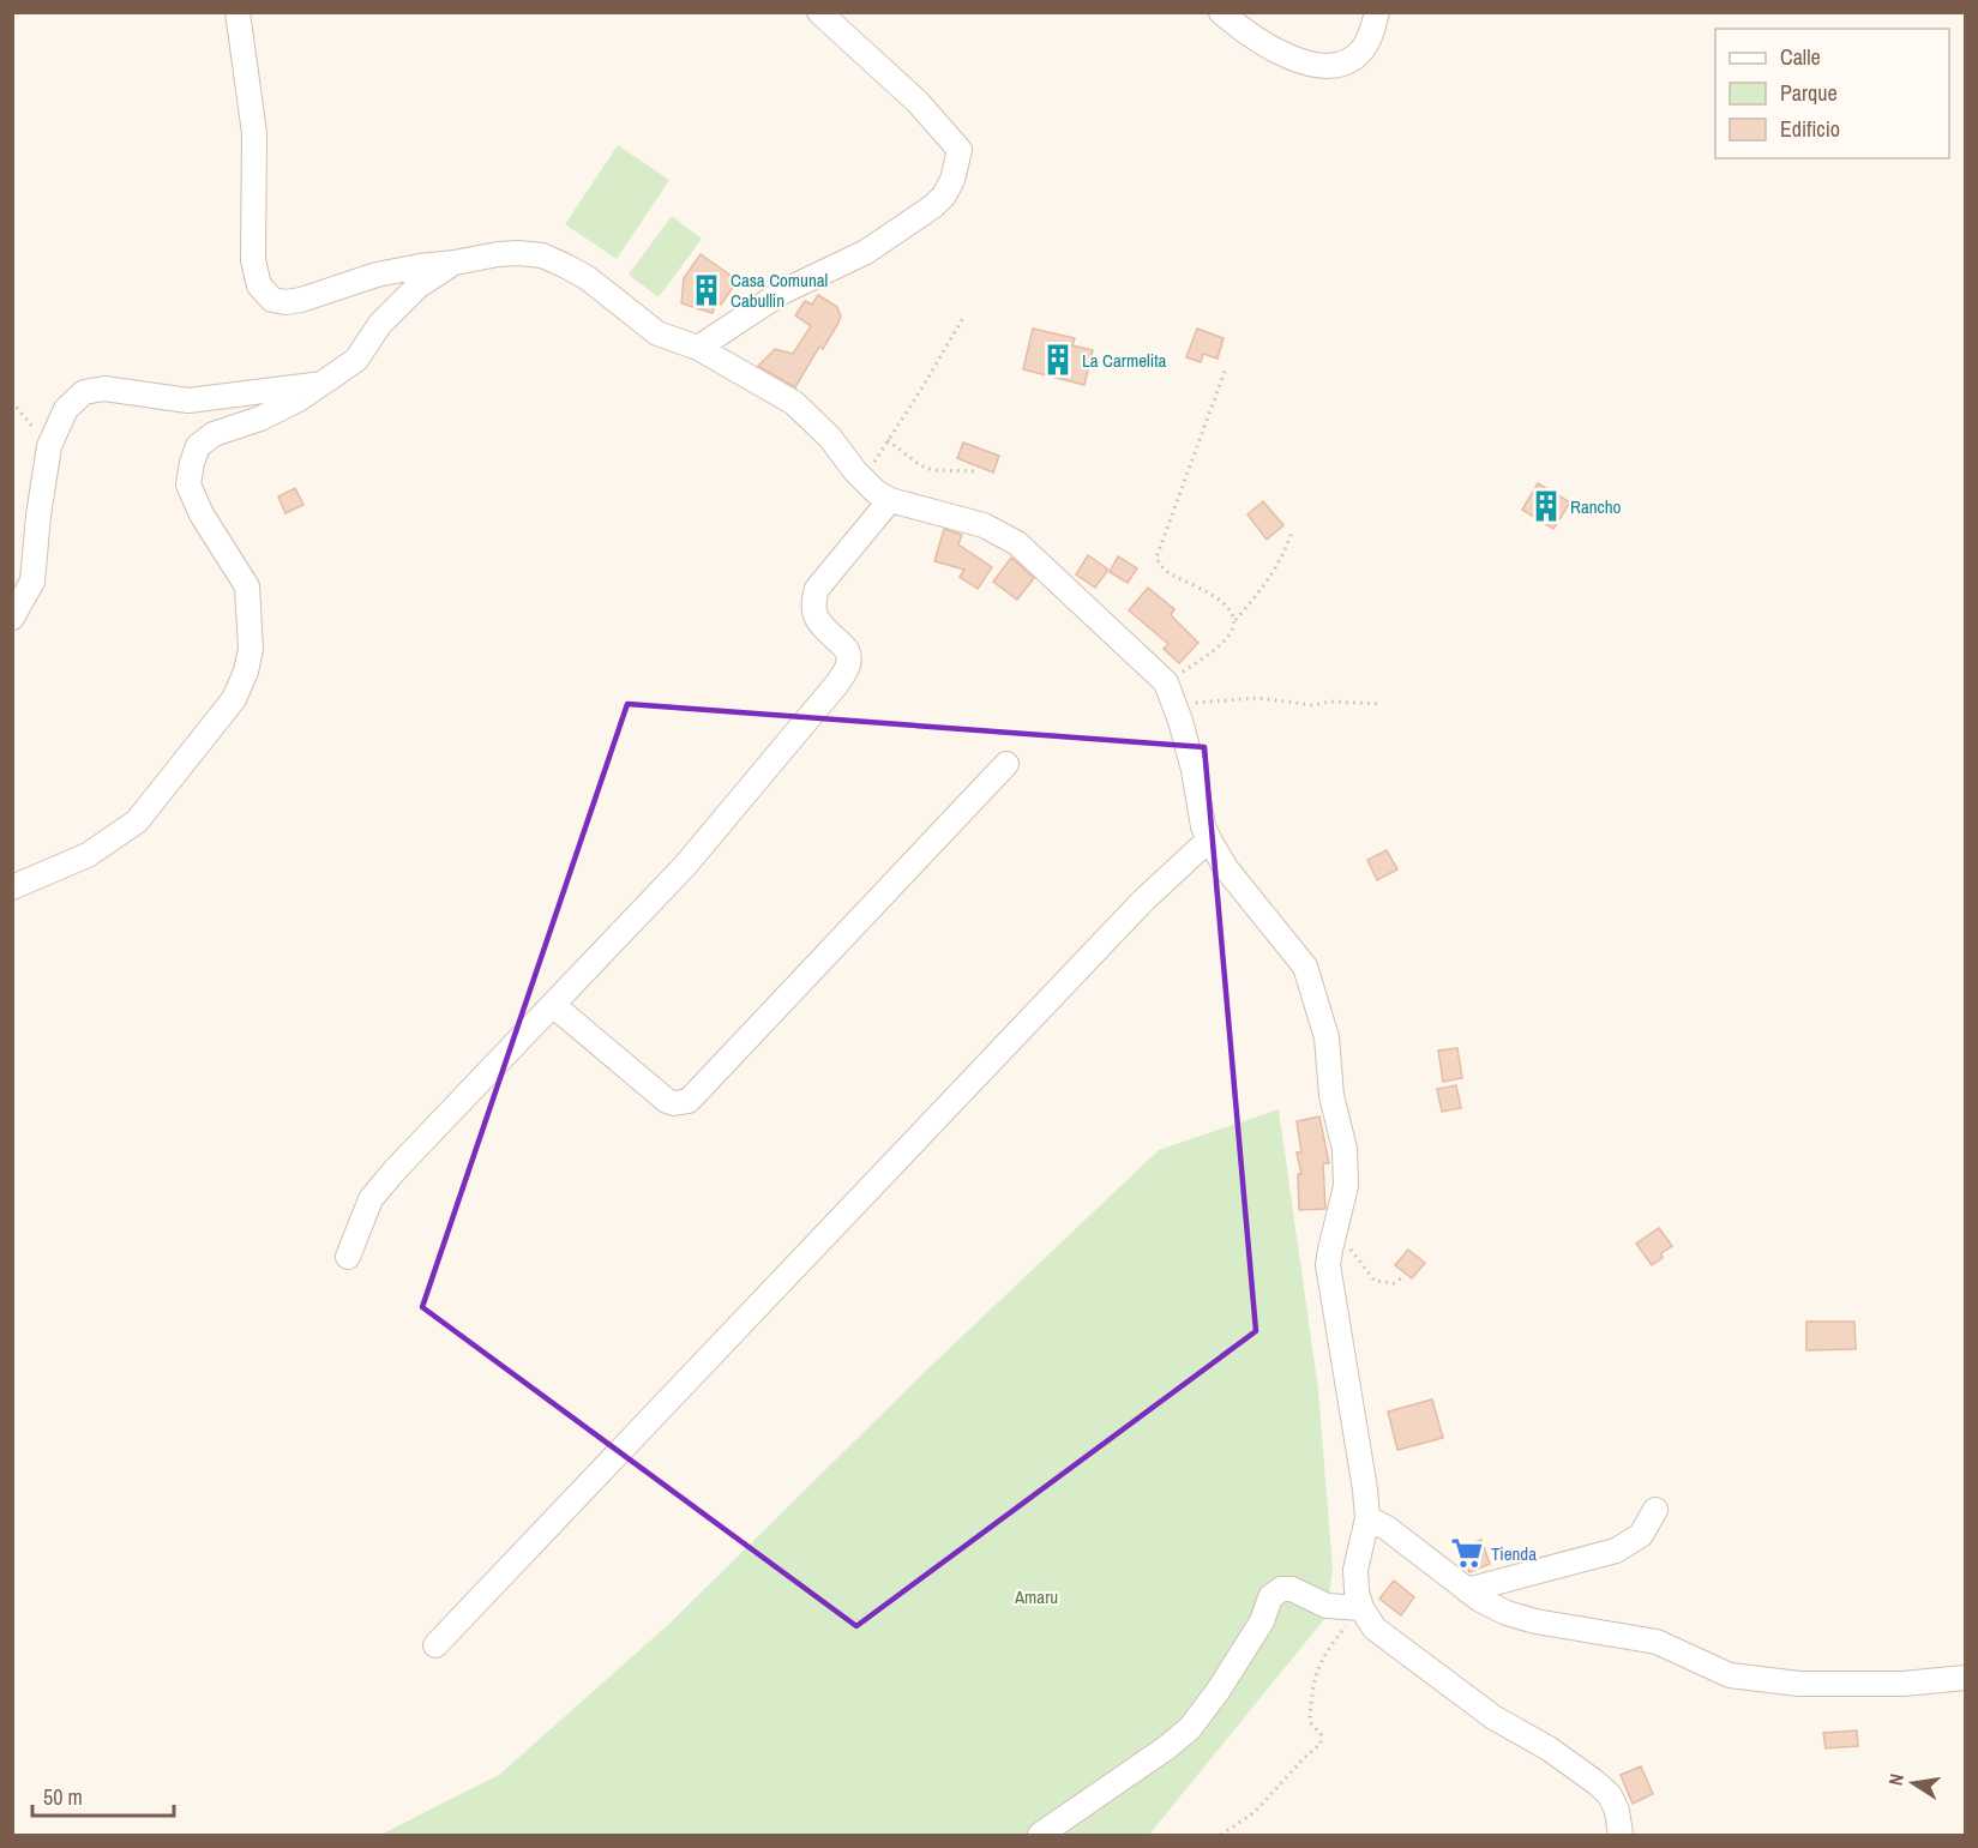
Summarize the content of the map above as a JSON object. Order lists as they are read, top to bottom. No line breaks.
{"parks":["Amaru"],"places":{"building":["Casa Comunal Cabullin","La Carmelita","Rancho"],"supermarket":["Tienda"]},"legend":["Calle","Parque","Edificio"],"scale_bar":"50 m","north":"left"}
